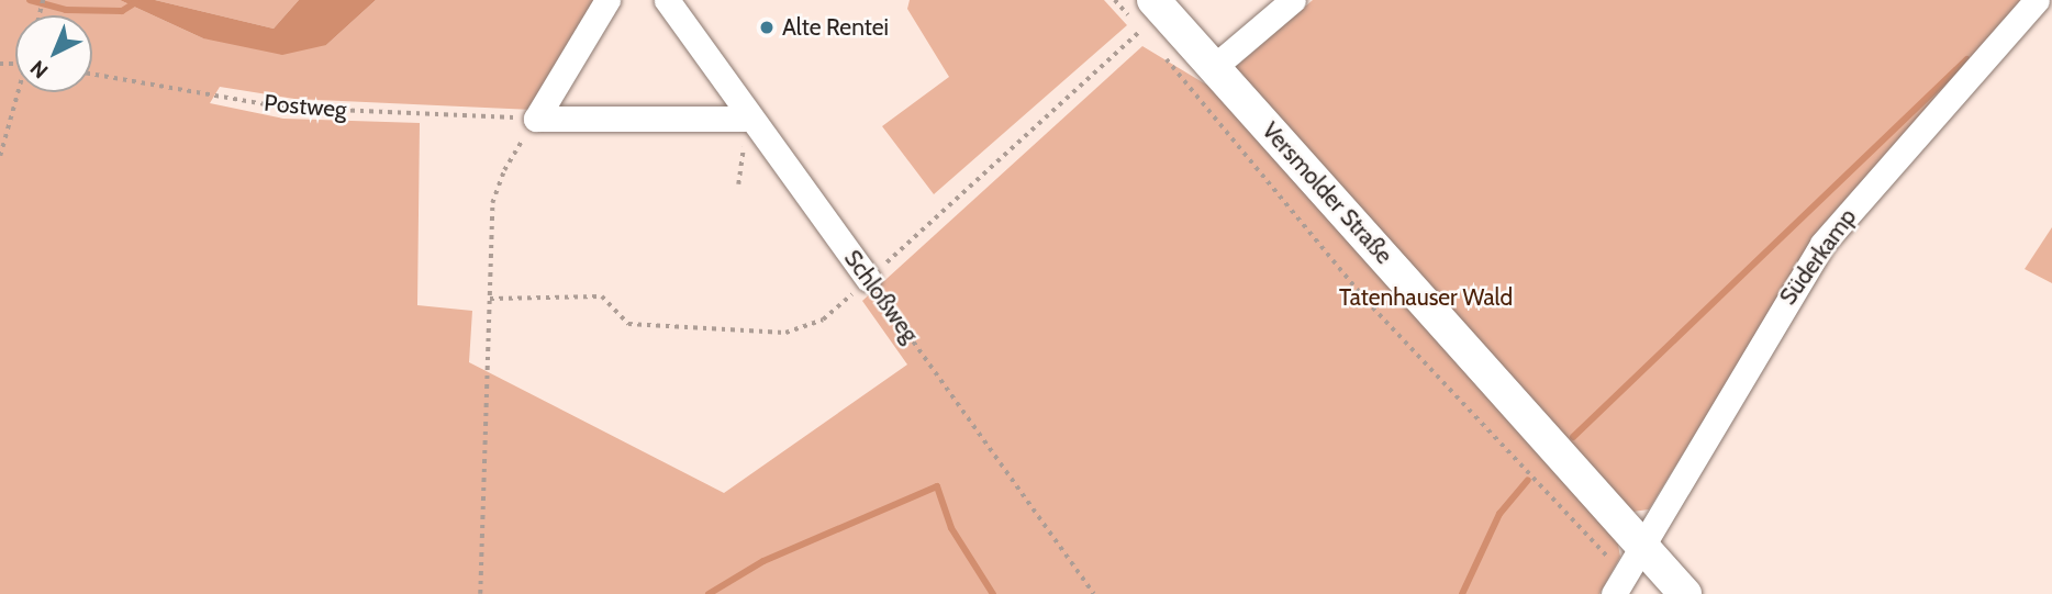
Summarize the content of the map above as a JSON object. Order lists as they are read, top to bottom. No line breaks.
{"streets":{"main road":["Versmolder Straße"],"street":["Süderkamp","Schloßweg"],"path":["Postweg"]},"crossings":[["Versmolder Straße","Süderkamp"]],"parks":["Tatenhauser Wald"],"places":["Alte Rentei"],"north":"bottom left"}
